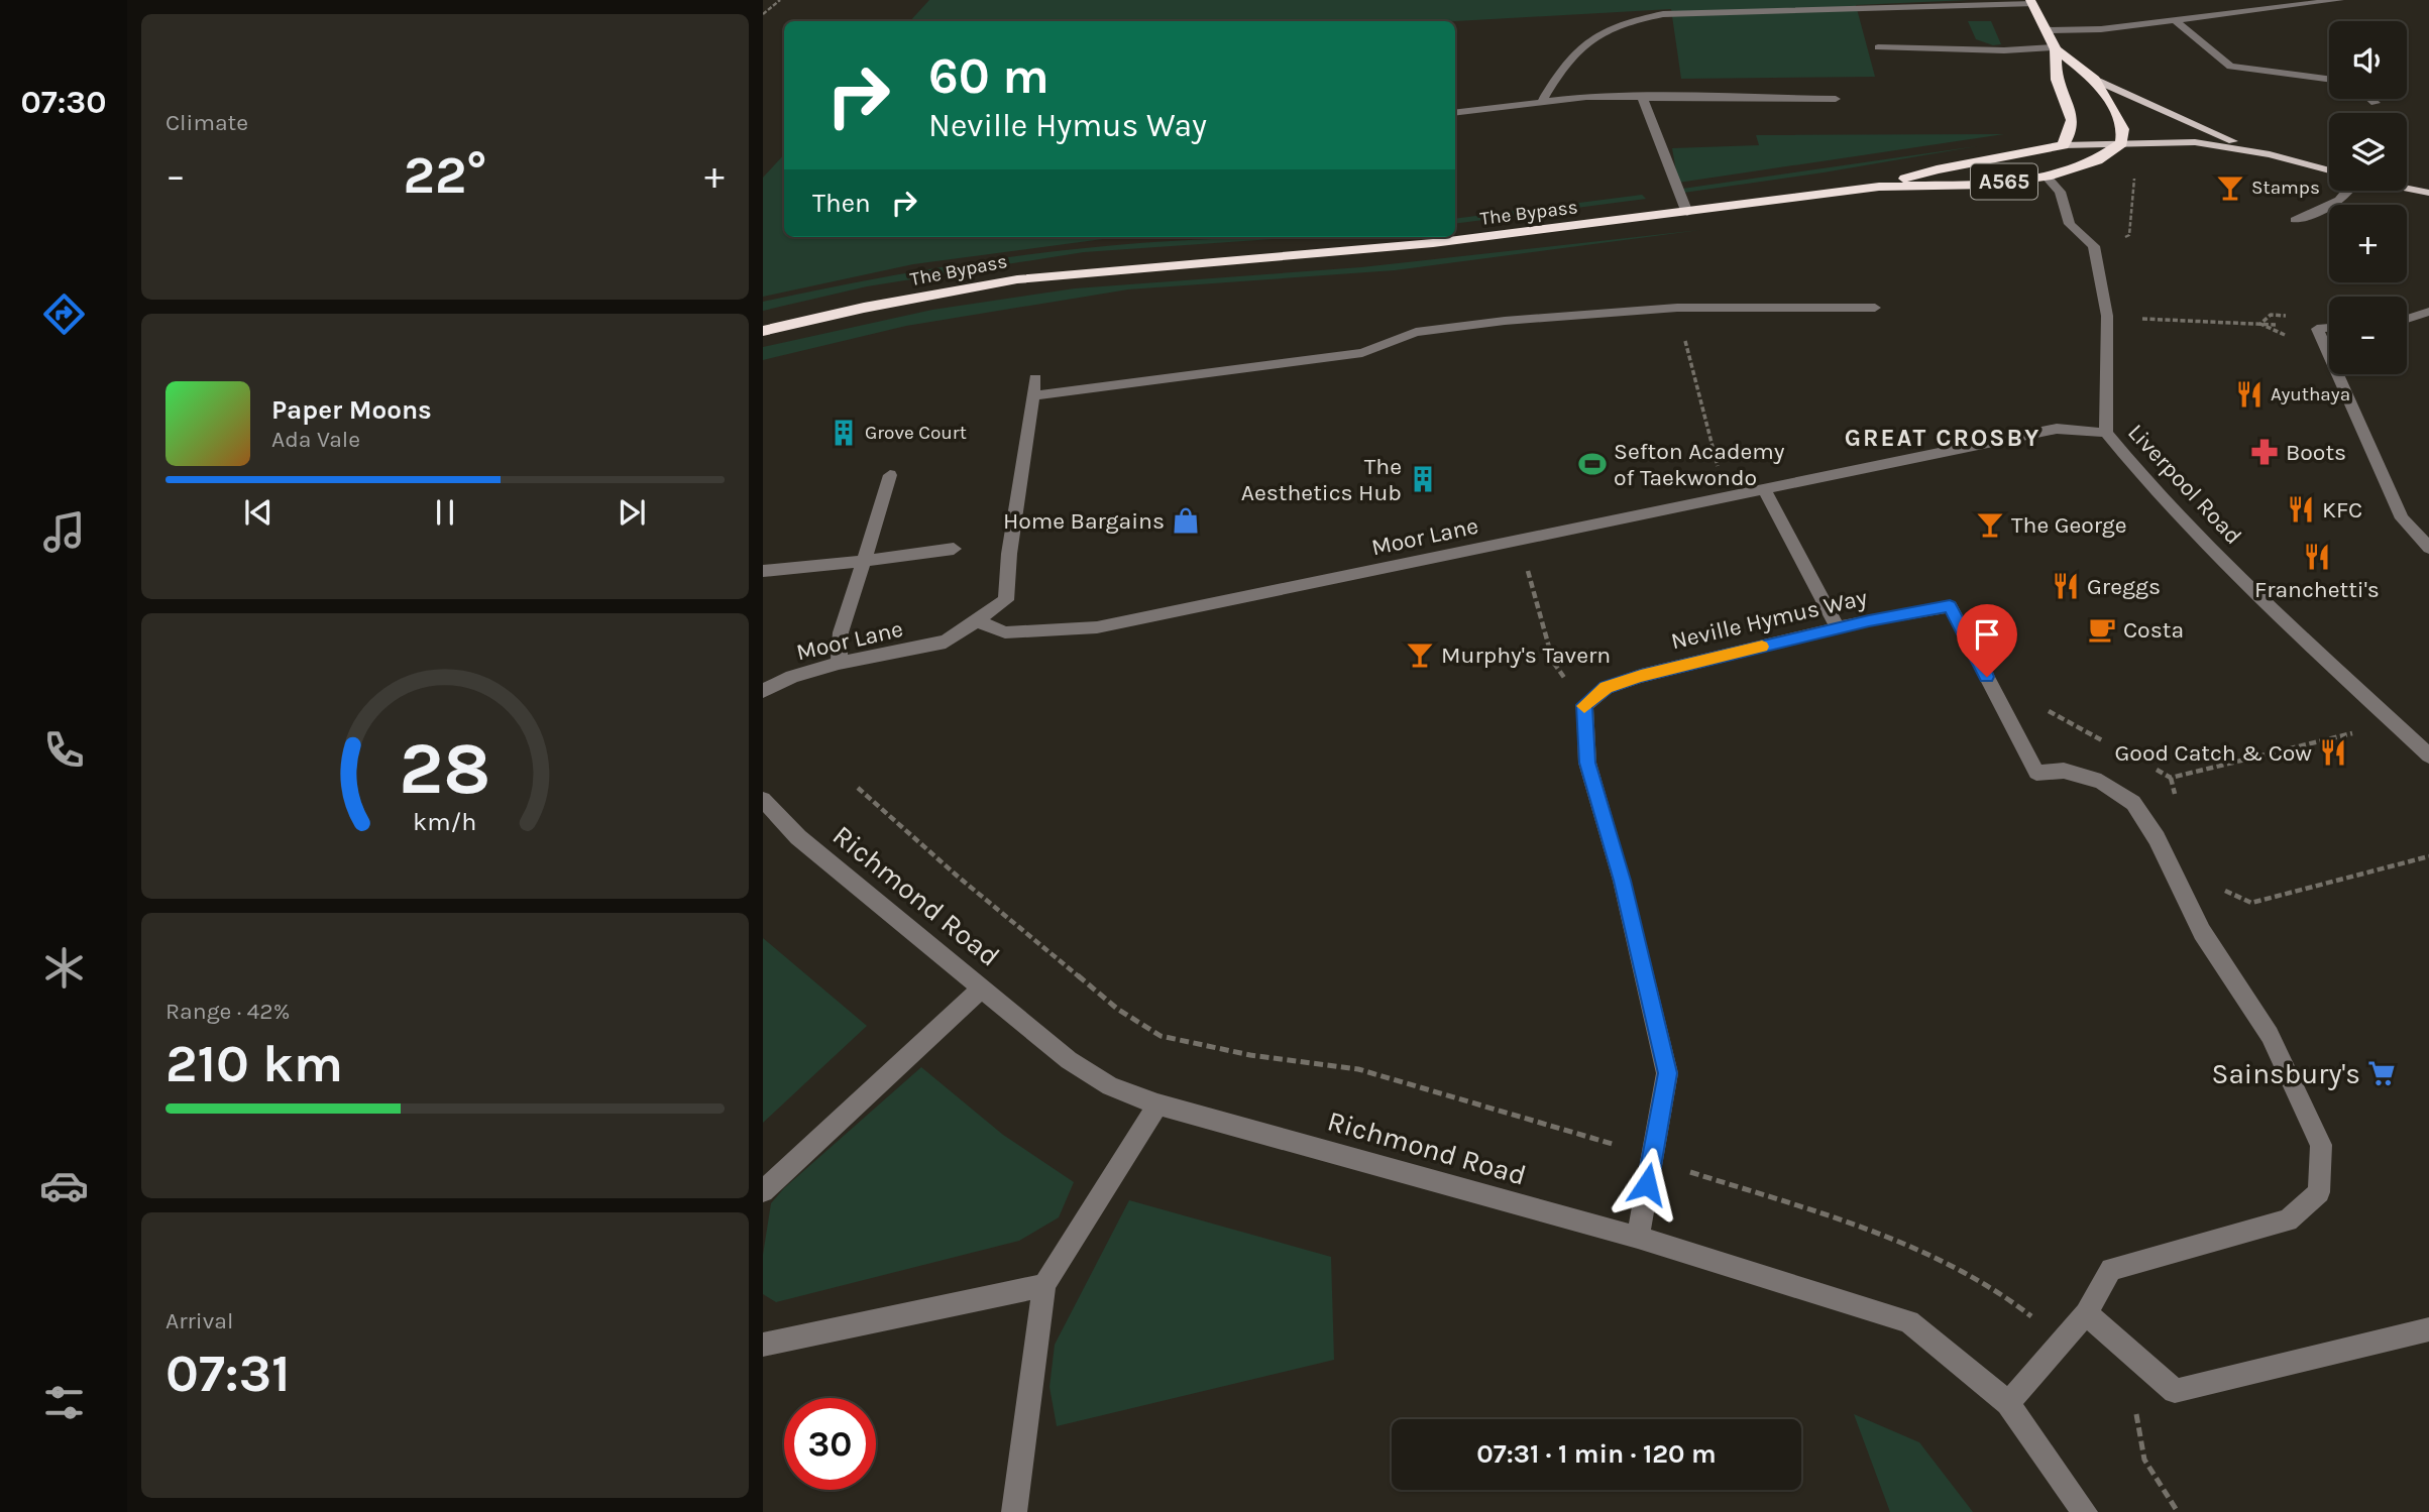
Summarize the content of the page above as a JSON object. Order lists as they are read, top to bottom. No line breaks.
{"streets":{"highway":["A565","The Bypass"],"street":["Liverpool Road","Moor Lane","Neville Hymus Way","Richmond Road"]},"crossings":[["A565","The Bypass"],["Liverpool Road","Moor Lane"],["Neville Hymus Way","Richmond Road"]],"districts":["GREAT CROSBY"],"places":{"bar":["Stamps","The George","Murphy's Tavern"],"restaurant":["Ayuthaya","KFC","Franchetti's","Greggs","Good Catch & Cow"],"building":["Grove Court","The Aesthetics Hub"],"pharmacy":["Boots"],"sports":["Sefton Academy of Taekwondo"],"shop":["Home Bargains"],"cafe":["Costa"],"supermarket":["Sainsbury's"]},"page":{"tabs":"07:30","tile":["Climate",["Range · 42%","210 km"],["Arrival","07:31"]],"map_buttons":["+","−"],"turn":["60 m","Neville Hymus Way"],"heat":["−","22°","+"],"then":"Then","song":["Paper Moons","Ada Vale"],"limit":"30","trip":"07:31 · 1 min · 120 m","gauge":["28","km/h"]}}
